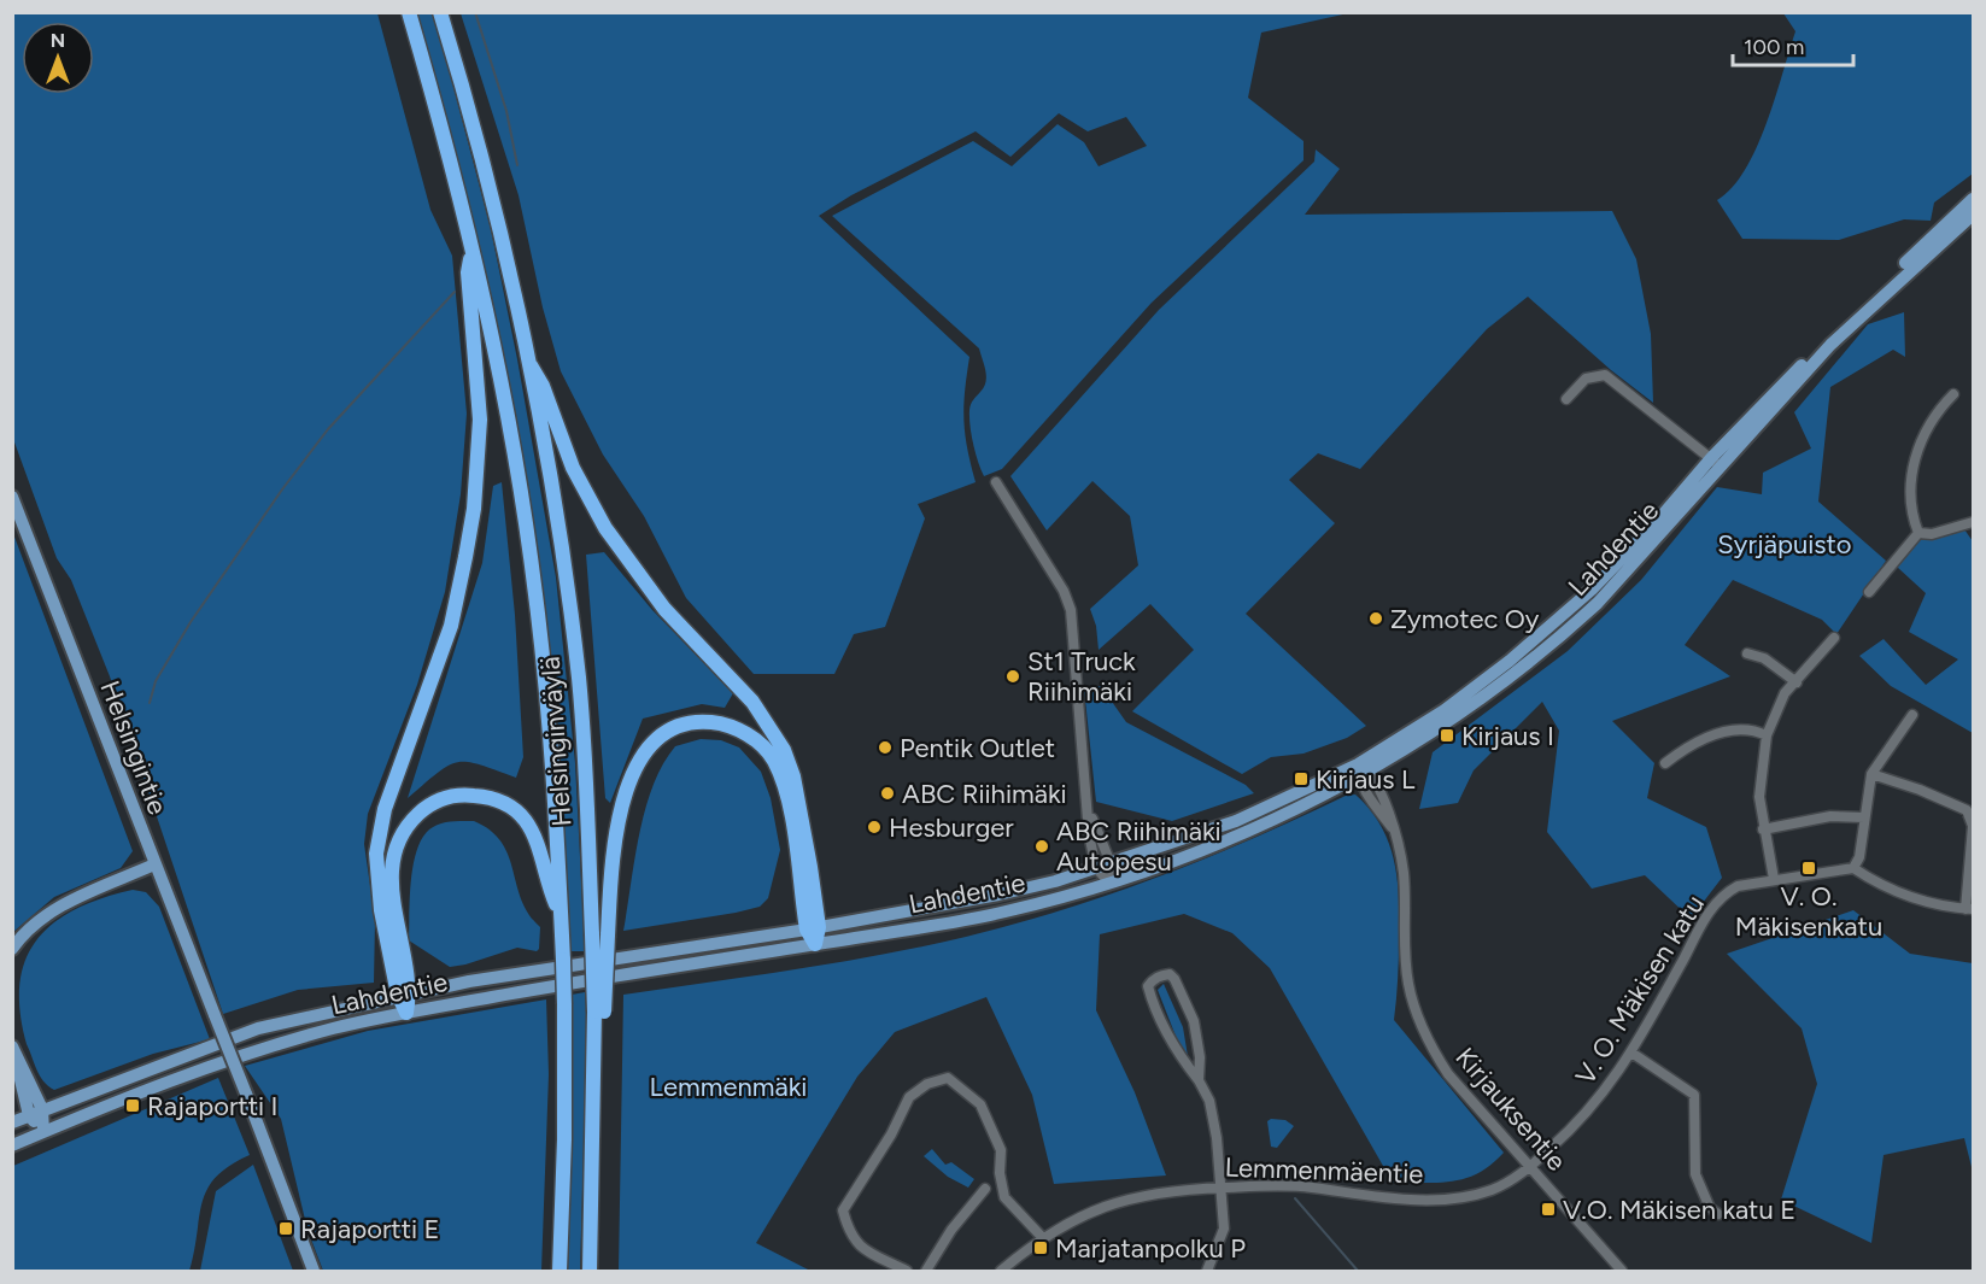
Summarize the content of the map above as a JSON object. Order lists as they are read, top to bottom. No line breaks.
{"streets":{"highway":["Helsinginväylä"],"main road":["Lahdentie","Helsingintie"],"street":["V. O. Mäkisen katu","Kirjauksentie","Lemmenmäentie"]},"crossings":[["Lahdentie","Kirjauksentie"],["V. O. Mäkisen katu","Kirjauksentie"],["V. O. Mäkisen katu","Lemmenmäentie"],["Kirjauksentie","Lemmenmäentie"]],"parks":["Syrjäpuisto","Lemmenmäki"],"places":{"other":["Zymotec Oy","St1 Truck Riihimäki","Pentik Outlet","ABC Riihimäki","Hesburger","ABC Riihimäki Autopesu"],"transit":["Kirjaus I","Kirjaus L","V. O. Mäkisenkatu","Rajaportti I","V.O. Mäkisen katu E","Rajaportti E","Marjatanpolku P"]},"scale_bar":"100 m","north":"top"}
